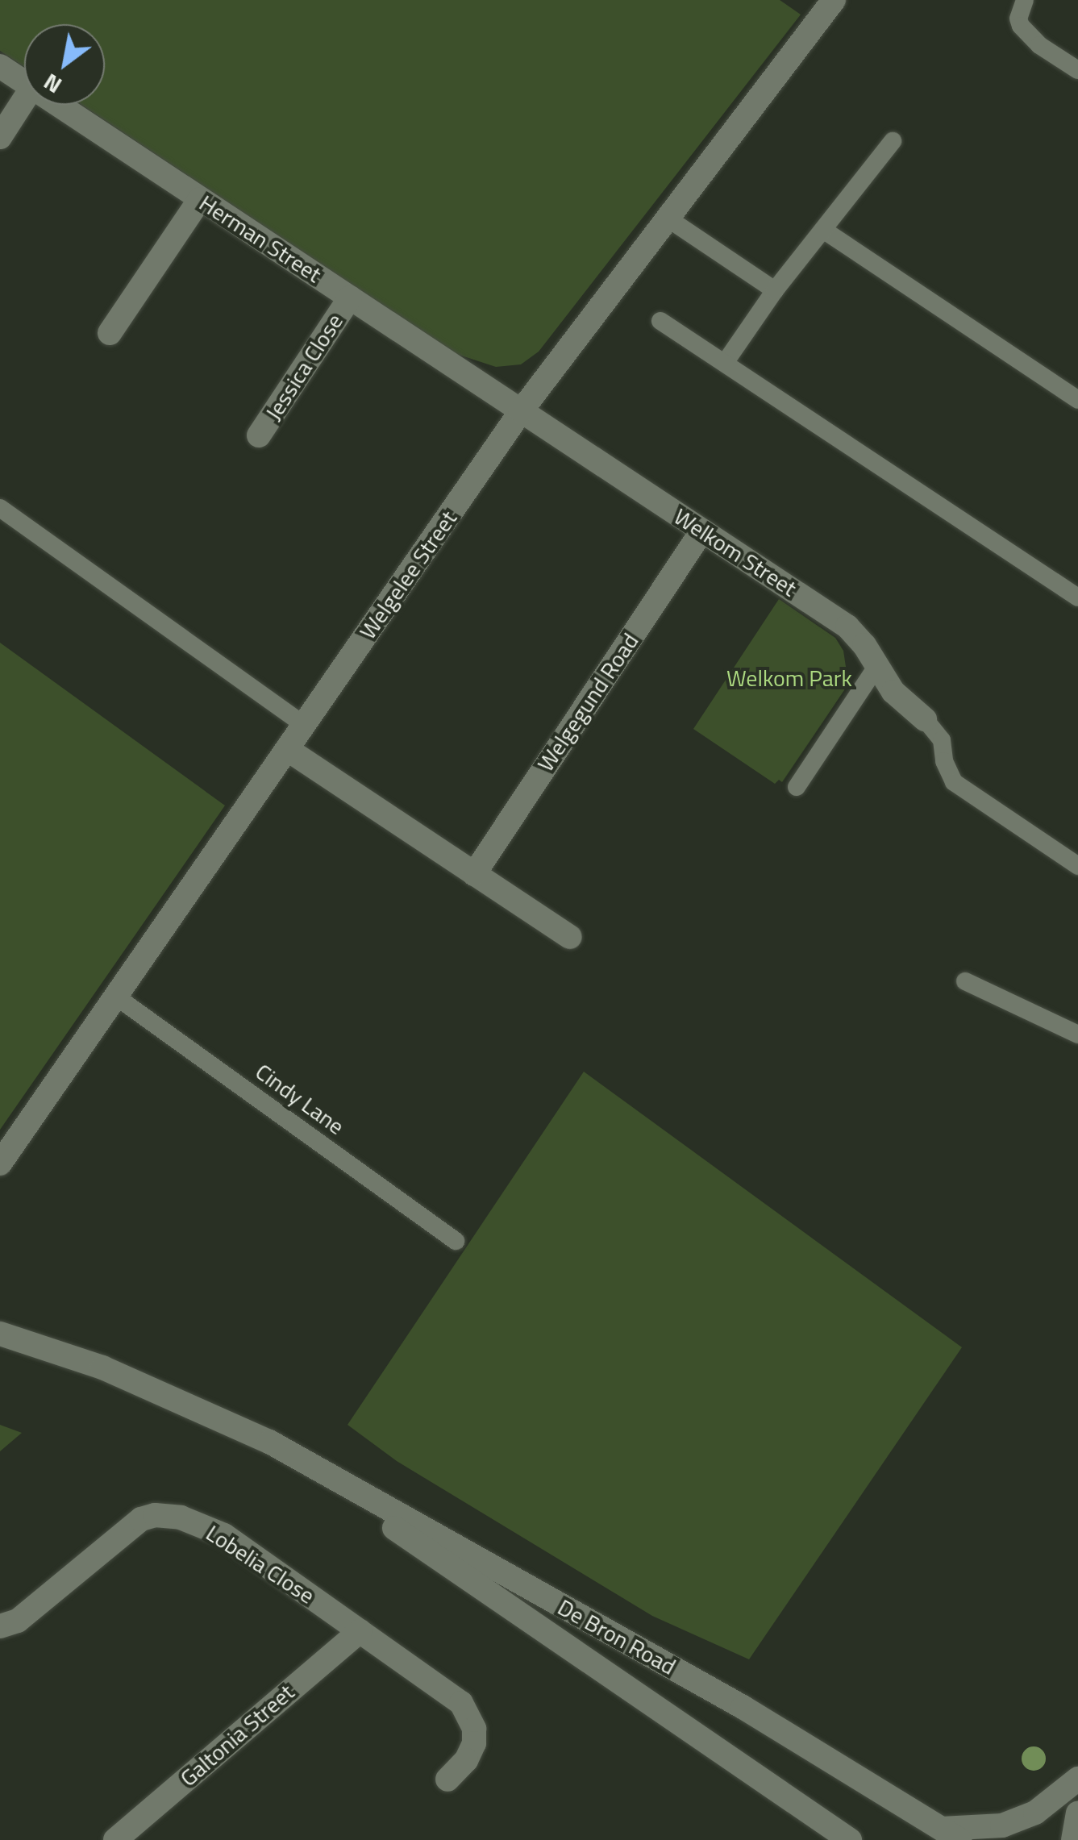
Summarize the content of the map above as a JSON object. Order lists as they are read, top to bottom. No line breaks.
{"streets":{"street":["Herman Street","Jessica Close","Welkom Street","Welgelee Street","Welgegund Road","Lobelia Close","De Bron Road","Galtonia Street"],"lane":["Cindy Lane"]},"crossings":[["Herman Street","Jessica Close"],["Herman Street","Welkom Street"],["Herman Street","Welgelee Street"],["Welkom Street","Welgelee Street"],["Welkom Street","Welgegund Road"],["Welgelee Street","Cindy Lane"],["Lobelia Close","Galtonia Street"]],"parks":["Welkom Park"],"north":"bottom left"}
